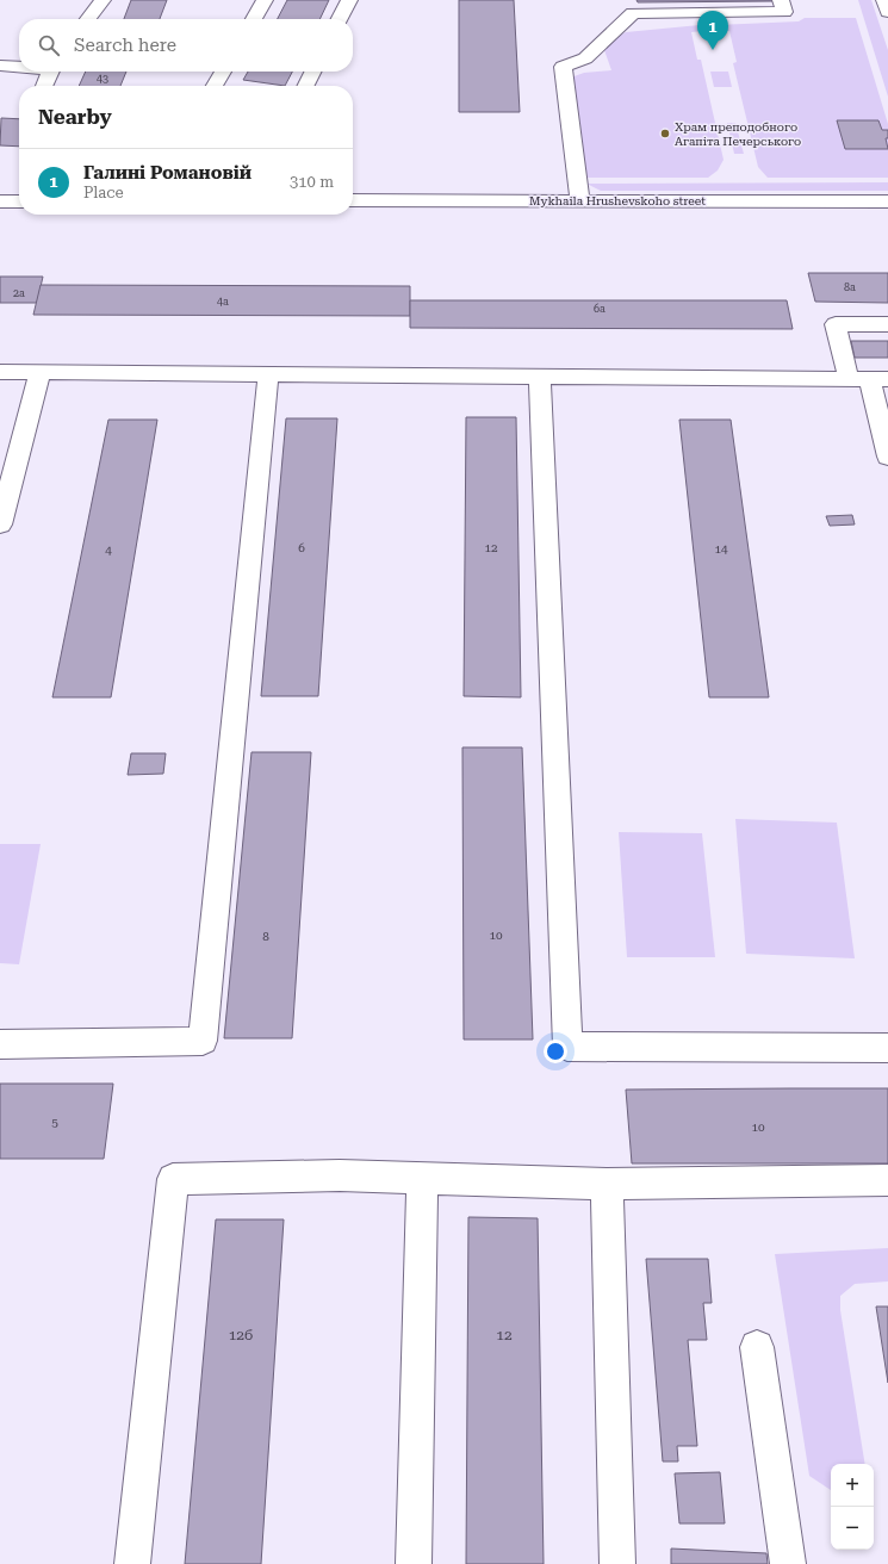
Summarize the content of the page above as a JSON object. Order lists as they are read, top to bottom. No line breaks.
{"streets":{"street":["Mykhaila Hrushevskoho street"]},"places":["Храм преподобного Агапіта Печерського"],"house_numbers":["43","8а","2а","4а","6а","6","12","14","4","10","8","5","10","12б","12"],"page":{"pins":"1","search":"Search here","heading":"Nearby","list":[{"mark":"1","name":"Галині Романовій","note":"Place","value":"310 m"}],"map_buttons":["+","−"]}}
